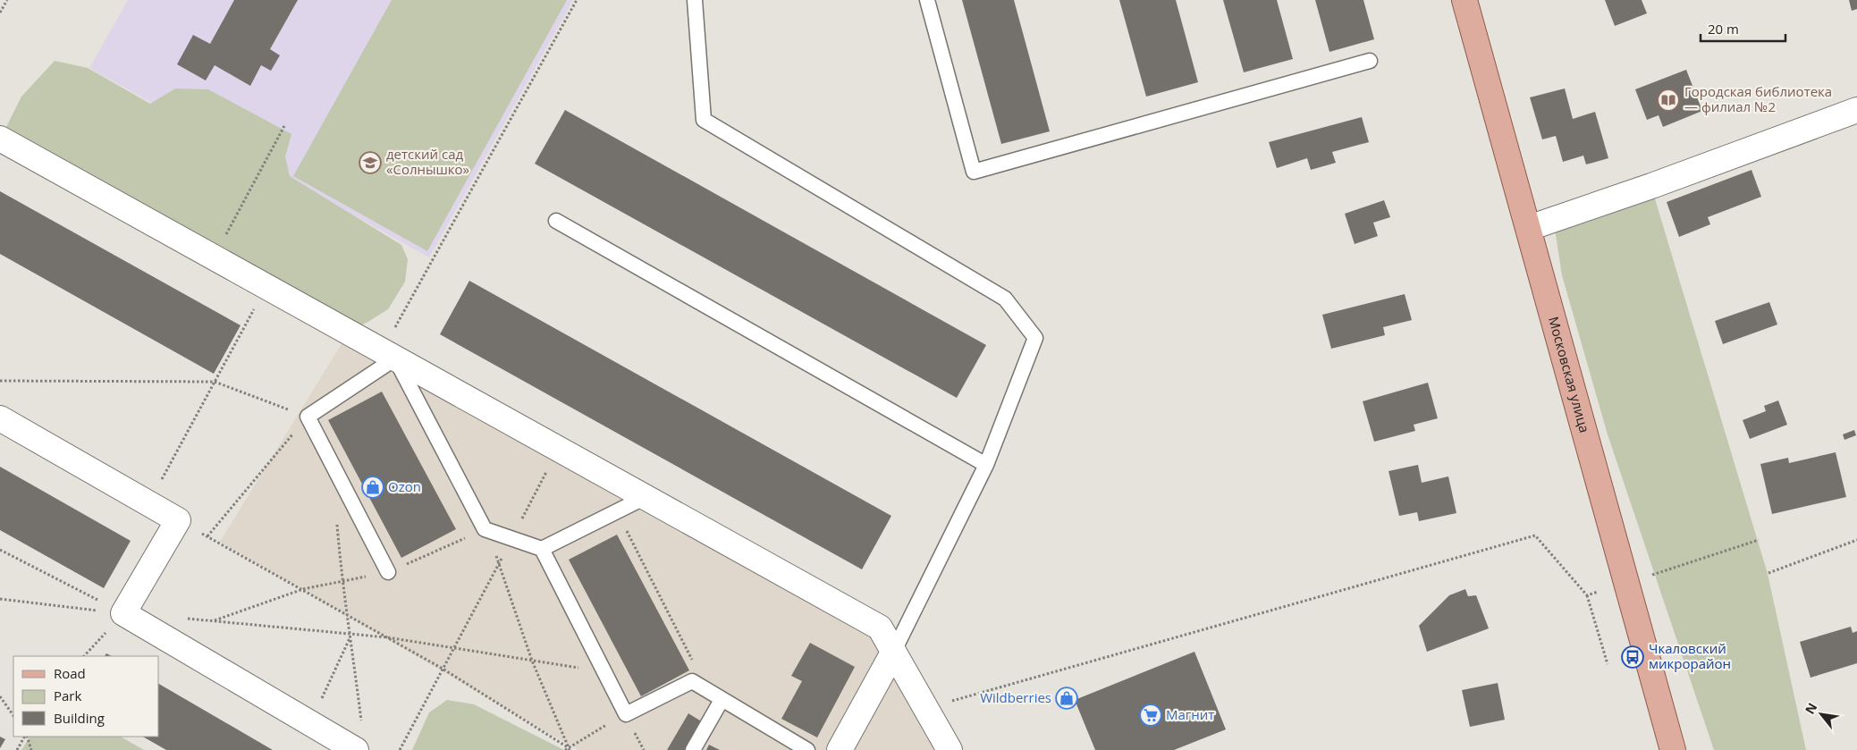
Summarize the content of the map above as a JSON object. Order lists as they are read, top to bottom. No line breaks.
{"streets":{"main road":["Московская улица"]},"places":{"library":["Городская библиотека — филиал №2"],"school or university":["детский сад «Солнышко»"],"shop":["Ozon","Wildberries"],"bus stop":["Чкаловский микрорайон"],"supermarket":["Магнит"]},"legend":["Road","Park","Building"],"scale_bar":"20 m","north":"top left"}
